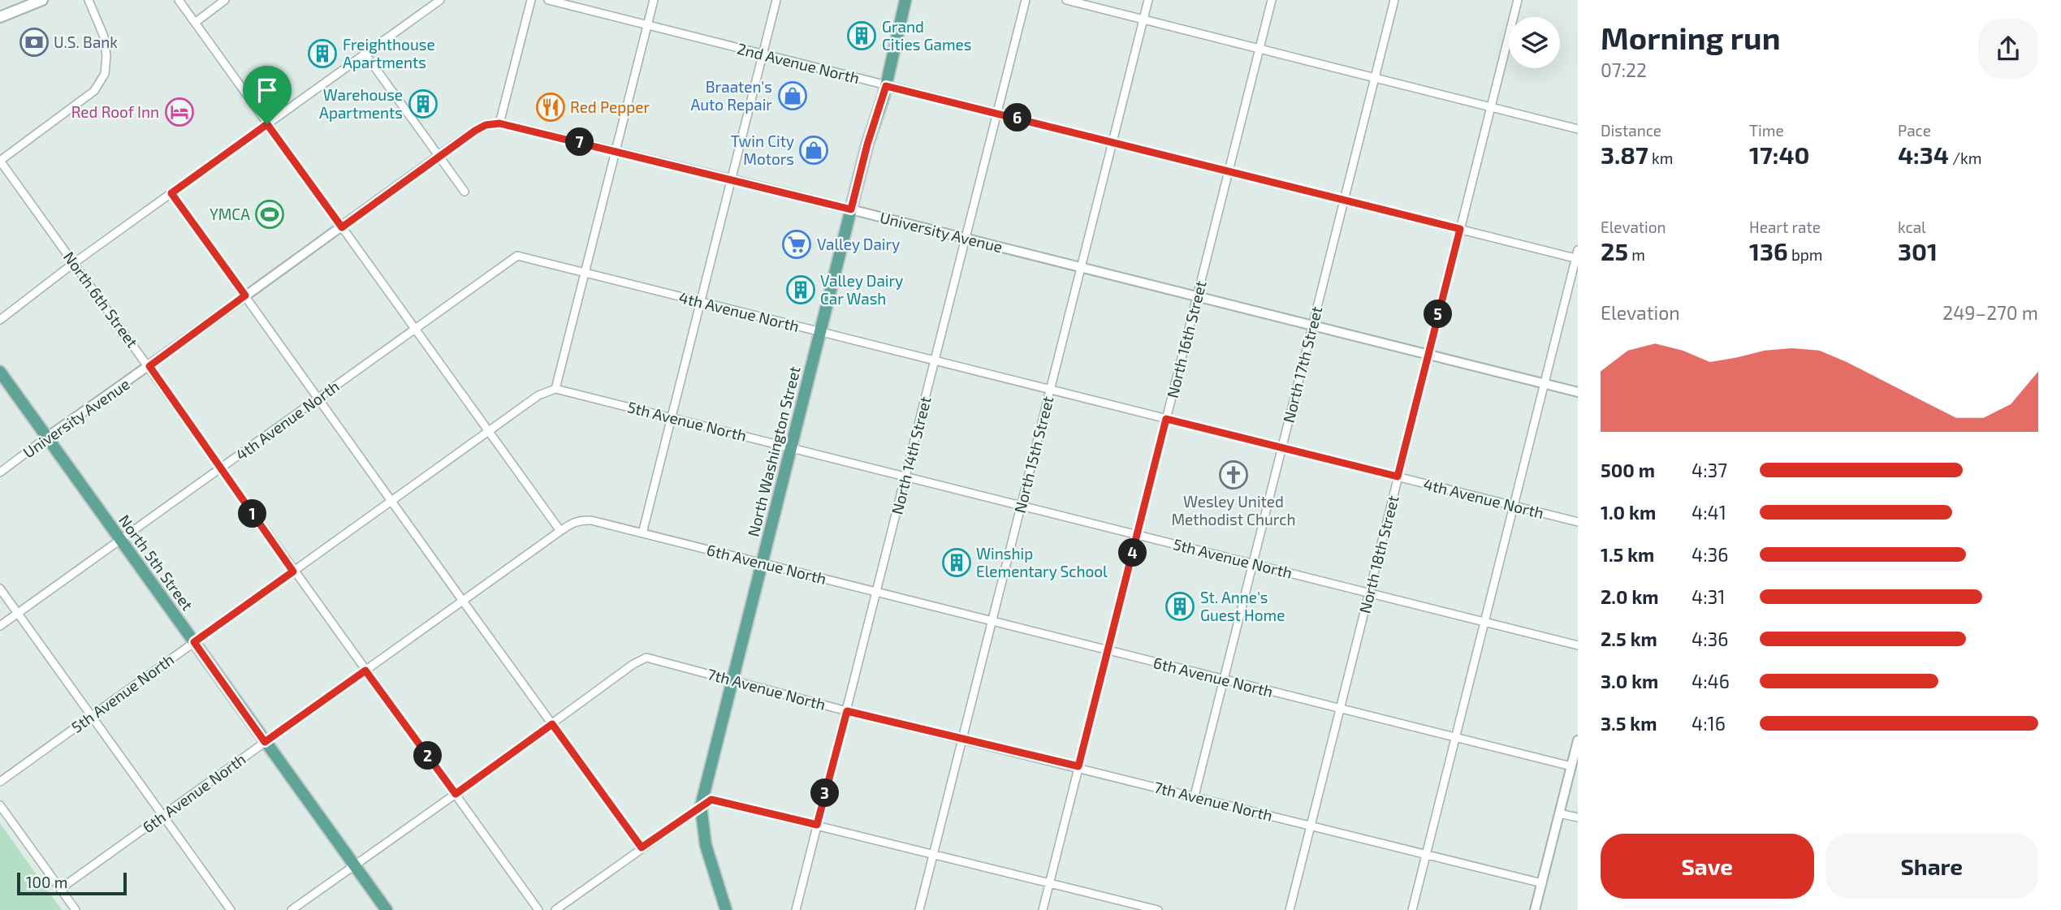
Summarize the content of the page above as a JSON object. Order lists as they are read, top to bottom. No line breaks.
{"streets":{"main road":["North Washington Street","North 5th Street"],"street":["2nd Avenue North","University Avenue","North 6th Street","4th Avenue North","North 16th Street","North 17th Street","5th Avenue North","North 15th Street","North 14th Street","North 18th Street","6th Avenue North","7th Avenue North"]},"crossings":[["2nd Avenue North","North 16th Street"],["2nd Avenue North","North 17th Street"],["2nd Avenue North","North Washington Street"],["2nd Avenue North","North 15th Street"],["2nd Avenue North","North 14th Street"],["2nd Avenue North","North 18th Street"],["University Avenue","North 6th Street"],["University Avenue","North 16th Street"],["University Avenue","North 17th Street"],["University Avenue","North Washington Street"],["University Avenue","North 15th Street"],["University Avenue","North 14th Street"],["University Avenue","North 18th Street"],["University Avenue","North 5th Street"],["North 6th Street","4th Avenue North"],["North 6th Street","5th Avenue North"],["North 6th Street","6th Avenue North"],["North 6th Street","7th Avenue North"],["4th Avenue North","North 16th Street"],["4th Avenue North","North 17th Street"],["4th Avenue North","North Washington Street"],["4th Avenue North","North 15th Street"],["4th Avenue North","North 14th Street"],["4th Avenue North","North 18th Street"],["4th Avenue North","North 5th Street"],["North 16th Street","5th Avenue North"],["North 16th Street","6th Avenue North"],["North 16th Street","7th Avenue North"],["North 17th Street","5th Avenue North"],["North 17th Street","6th Avenue North"],["North 17th Street","7th Avenue North"],["5th Avenue North","North Washington Street"],["5th Avenue North","North 15th Street"],["5th Avenue North","North 14th Street"],["5th Avenue North","North 18th Street"],["5th Avenue North","North 5th Street"],["North Washington Street","6th Avenue North"],["North Washington Street","7th Avenue North"],["North 15th Street","6th Avenue North"],["North 15th Street","7th Avenue North"],["North 14th Street","6th Avenue North"],["North 14th Street","7th Avenue North"],["North 18th Street","6th Avenue North"],["North 18th Street","7th Avenue North"],["North 5th Street","6th Avenue North"],["North 5th Street","7th Avenue North"]],"places":{"building":["Grand Cities Games","Freighthouse Apartments","Warehouse Apartments","Valley Dairy Car Wash","Winship Elementary School","St. Anne's Guest Home"],"bank":["U.S. Bank"],"shop":["Braaten's Auto Repair","Twin City Motors"],"restaurant":["Red Pepper"],"hotel":["Red Roof Inn"],"sports":["YMCA"],"supermarket":["Valley Dairy"],"church":["Wesley United Methodist Church"]},"scale_bar":"100 m","page":{"heading":["Morning run","07:22"],"stats":[["Distance","3.87 km"],["Time","17:40"],["Pace","4:34 /km"],["Elevation","25 m"],["Heart rate","136 bpm"],["kcal","301"]],"pins":["6","7","5","1","4","2","3"],"chart":["Elevation","249–270 m"],"list":[{"name":"500 m","note":"4:37"},{"name":"1.0 km","note":"4:41"},{"name":"1.5 km","note":"4:36"},{"name":"2.0 km","note":"4:31"},{"name":"2.5 km","note":"4:36"},{"name":"3.0 km","note":"4:46"},{"name":"3.5 km","note":"4:16"}],"buttons":["Save","Share"],"scale":"100 m"}}
